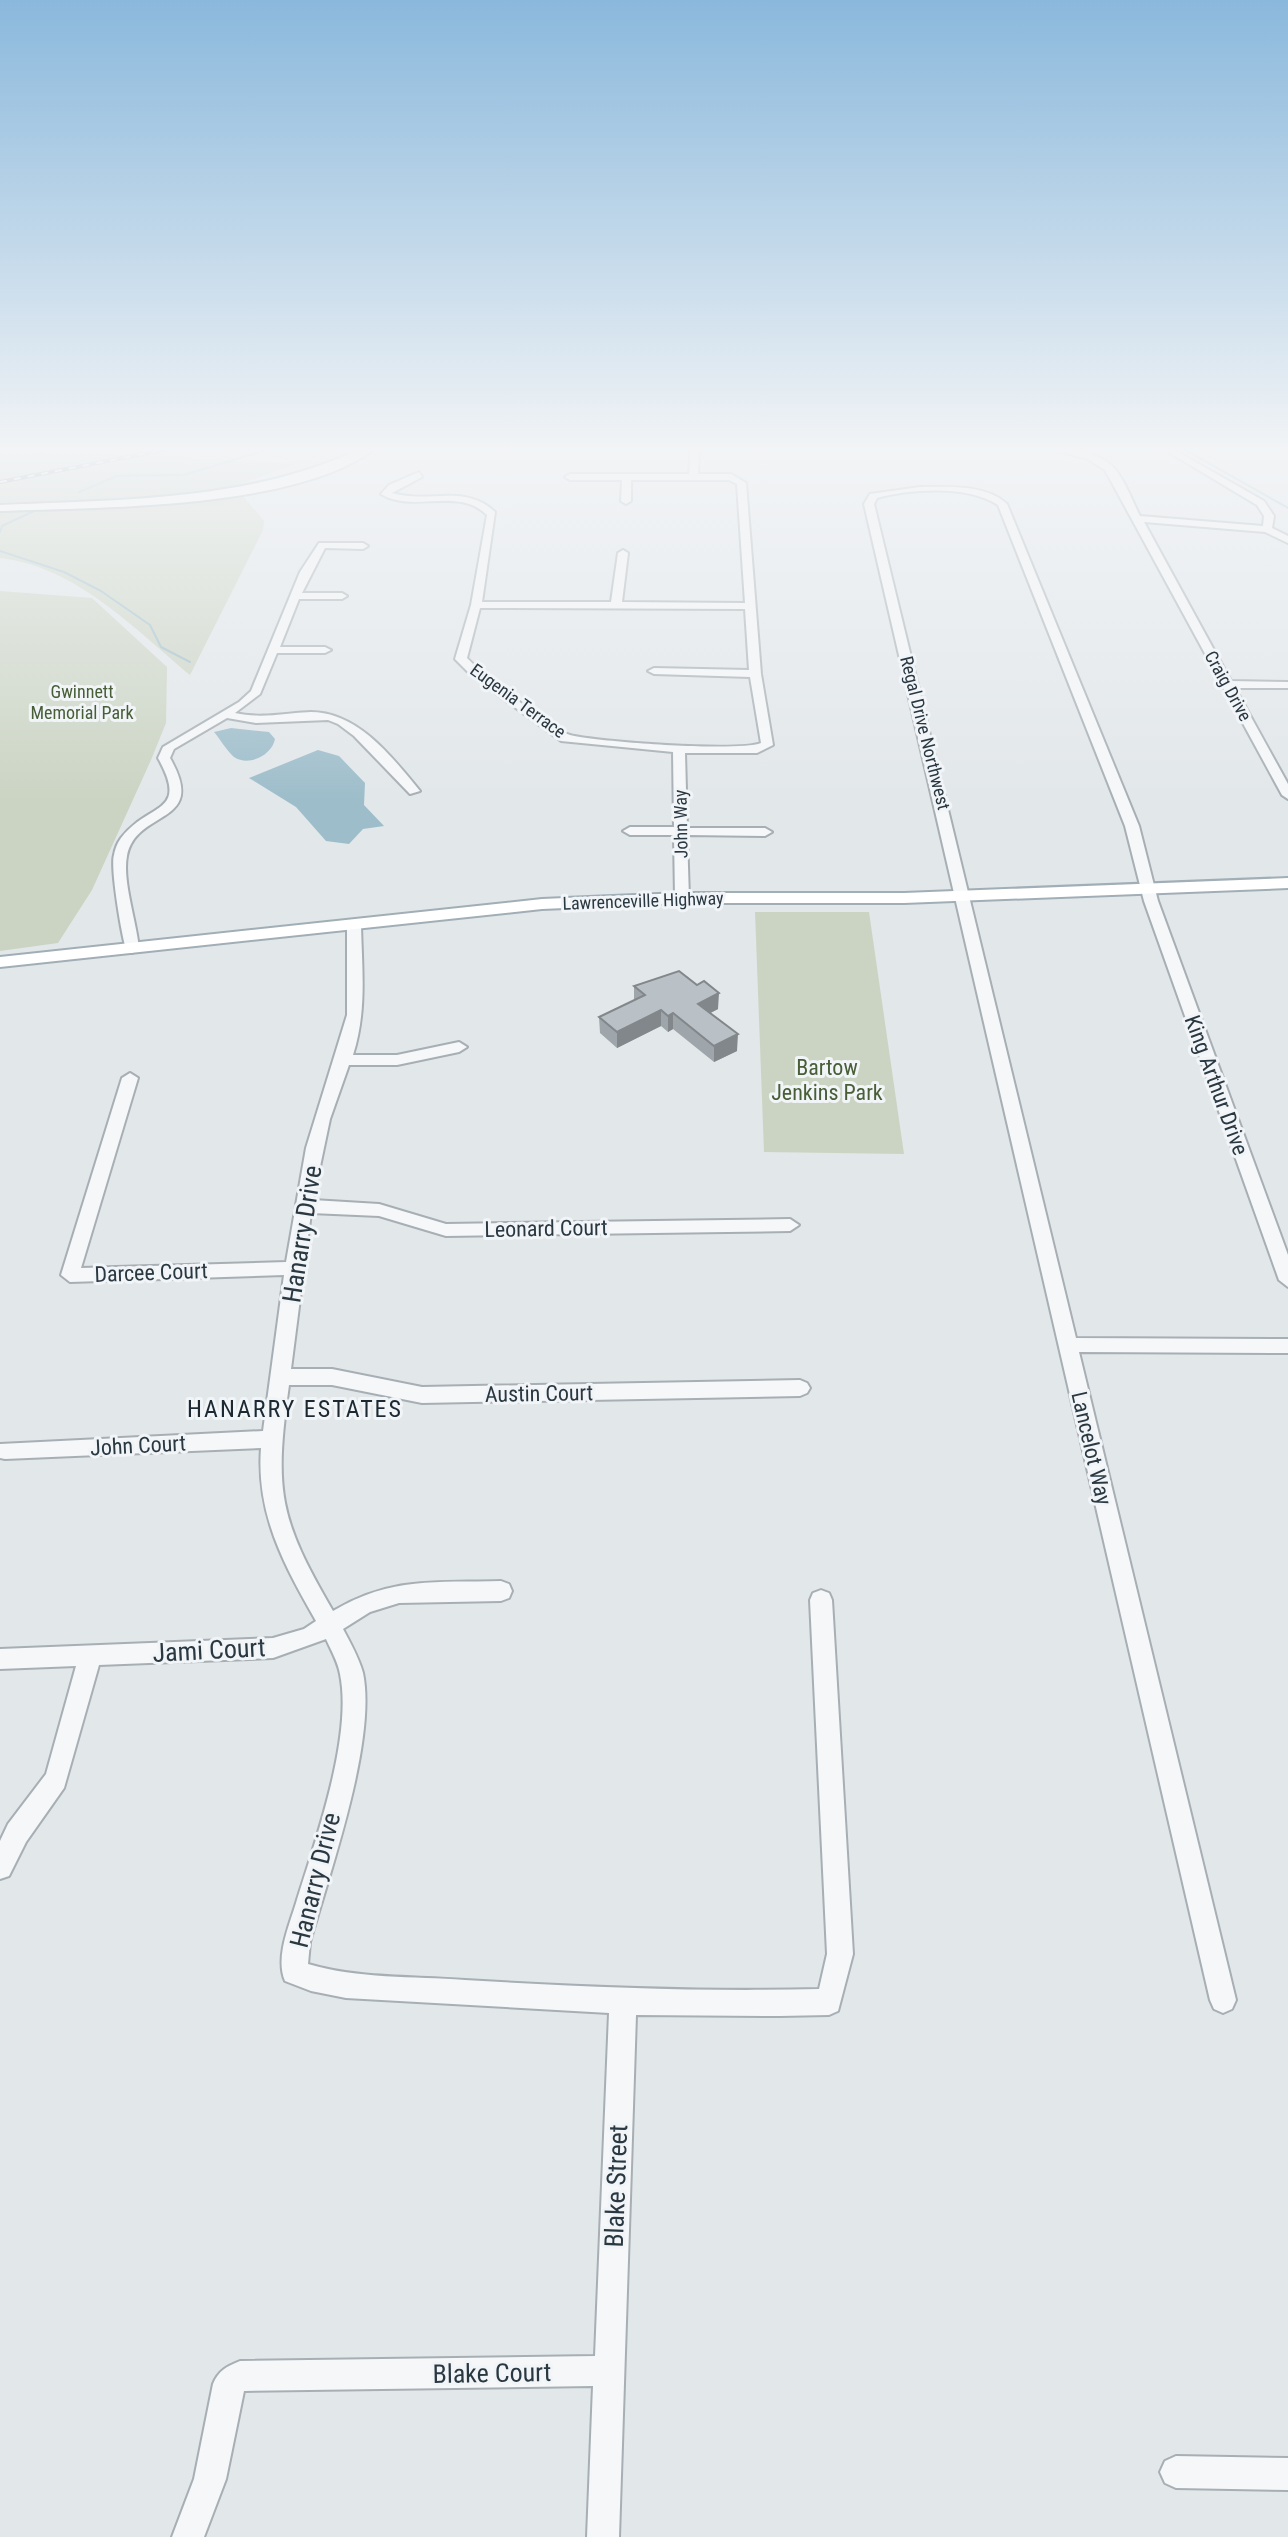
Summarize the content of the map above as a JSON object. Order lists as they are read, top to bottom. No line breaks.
{"streets":{"main road":["Lawrenceville Highway"],"street":["Craig Drive","Eugenia Terrace","Regal Drive Northwest","John Way","King Arthur Drive","Leonard Court","Hanarry Drive","Darcee Court","Austin Court","John Court","Lancelot Way","Jami Court","Blake Street","Blake Court"]},"crossings":[["Eugenia Terrace","John Way"],["Regal Drive Northwest","Lawrenceville Highway"],["Regal Drive Northwest","King Arthur Drive"],["Regal Drive Northwest","Lancelot Way"],["John Way","Lawrenceville Highway"],["Lawrenceville Highway","King Arthur Drive"],["Lawrenceville Highway","Hanarry Drive"],["Lawrenceville Highway","Lancelot Way"],["Leonard Court","Hanarry Drive"],["Hanarry Drive","Darcee Court"],["Hanarry Drive","Austin Court"],["Hanarry Drive","John Court"],["Hanarry Drive","Jami Court"],["Hanarry Drive","Blake Street"],["Blake Street","Blake Court"]],"districts":["HANARRY ESTATES"],"parks":["Gwinnett Memorial Park","Bartow Jenkins Park"]}
